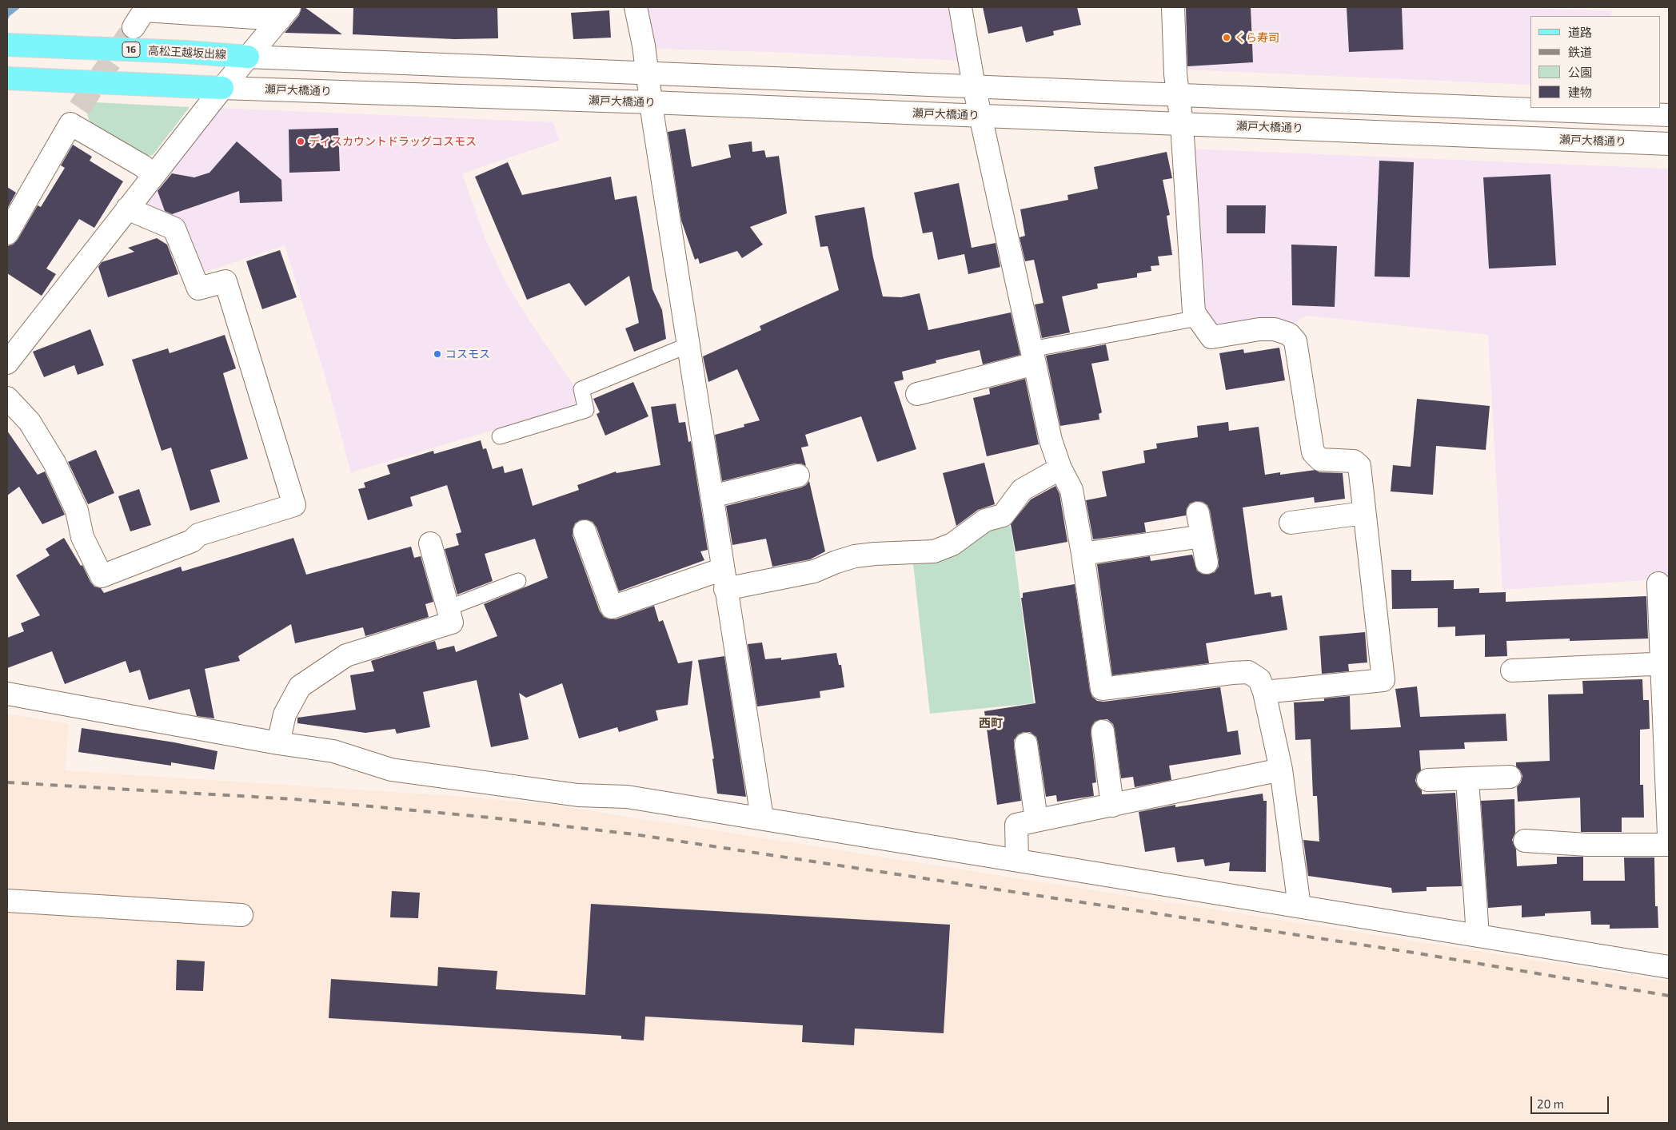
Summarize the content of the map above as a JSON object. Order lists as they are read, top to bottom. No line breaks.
{"streets":{"main road":["16","高松王越坂出線"],"street":["瀬戸大橋通り"]},"districts":["西町"],"places":["くら寿司","ディスカウントドラッグコスモス","コスモス"],"legend":["道路","鉄道","公園","建物"],"scale_bar":"20 m"}
